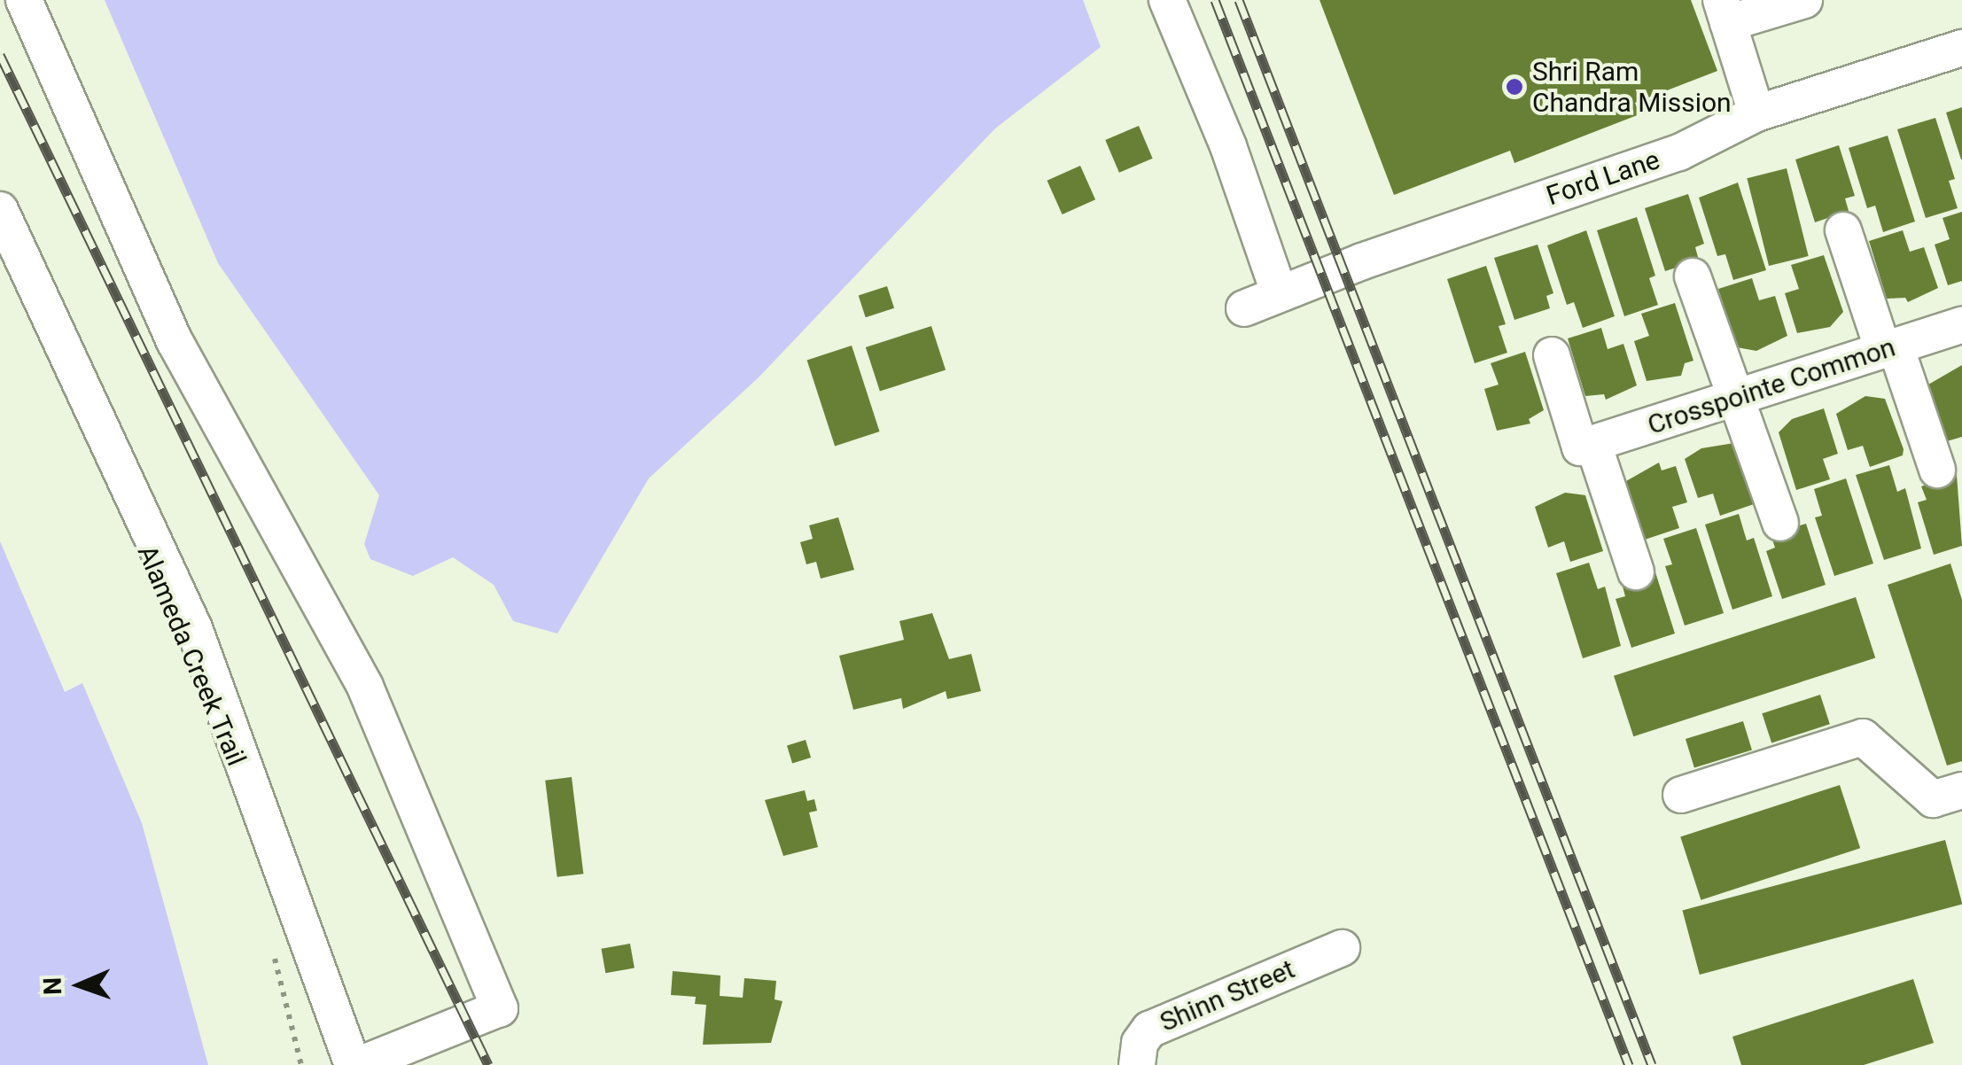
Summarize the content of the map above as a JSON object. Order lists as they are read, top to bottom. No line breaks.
{"streets":{"street":["Ford Lane","Crosspointe Common","Shinn Street"]},"places":["Shri Ram Chandra Mission"],"north":"left"}
